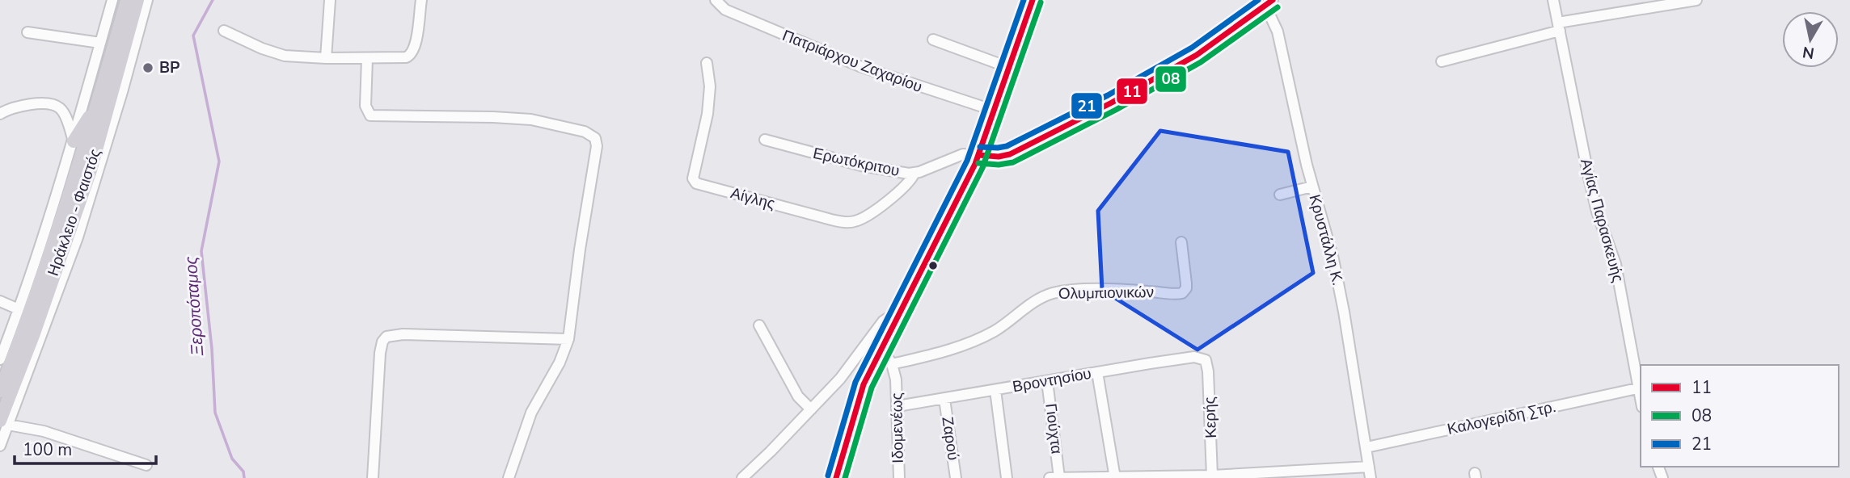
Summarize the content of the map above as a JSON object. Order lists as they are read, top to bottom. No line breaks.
{"streets":{"main road":["Ηράκλειο - Φαιστός"],"street":["Πατριάρχου Ζαχαρίου","Ερωτόκριτου","Αίγλης","Αγίας Παρασκευής","Κρυστάλλη Κ.","Ολυμπιονικών","Βροντησίου","Κερής","Καλογερίδη Στρ.","Ιδομενέως","Γιούχτα","Ζαρού"]},"crossings":[["Ερωτόκριτου","Αίγλης"],["Ερωτόκριτου","Κρυστάλλη Κ."],["Αγίας Παρασκευής","Καλογερίδη Στρ."],["Κρυστάλλη Κ.","Καλογερίδη Στρ."],["Ολυμπιονικών","Ιδομενέως"],["Βροντησίου","Κερής"],["Βροντησίου","Ιδομενέως"],["Βροντησίου","Γιούχτα"],["Βροντησίου","Ζαρού"]],"water":["Ξεροπόταμος"],"places":["BP"],"lines":["transit line 11","transit line 21","transit line 08"],"legend":["11","08","21"],"scale_bar":"100 m","north":"bottom"}
